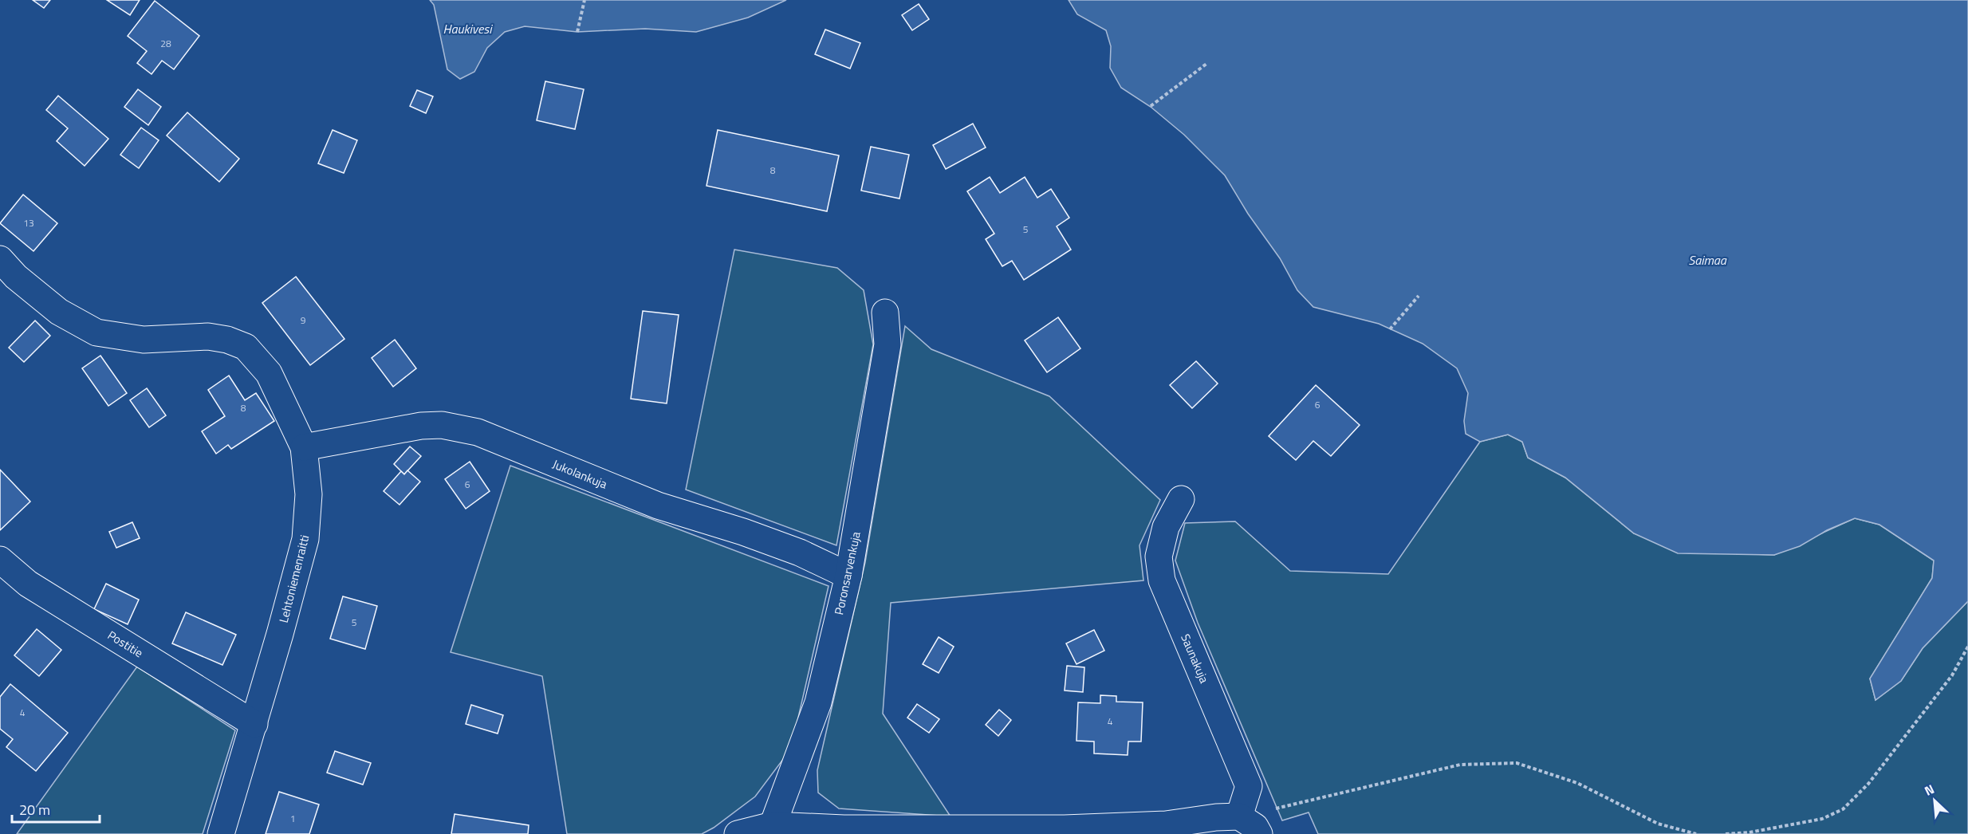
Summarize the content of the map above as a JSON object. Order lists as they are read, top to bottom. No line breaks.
{"streets":{"street":["Jukolankuja","Poronsarvenkuja","Lehtoniemenraitti","Postitie","Saunakuja"]},"crossings":[["Jukolankuja","Poronsarvenkuja"],["Jukolankuja","Lehtoniemenraitti"],["Lehtoniemenraitti","Postitie"]],"water":["Haukivesi","Saimaa"],"house_numbers":["28","8","13","5","9","6","8","6","5","4","4","1"],"scale_bar":"20 m","north":"top left"}
